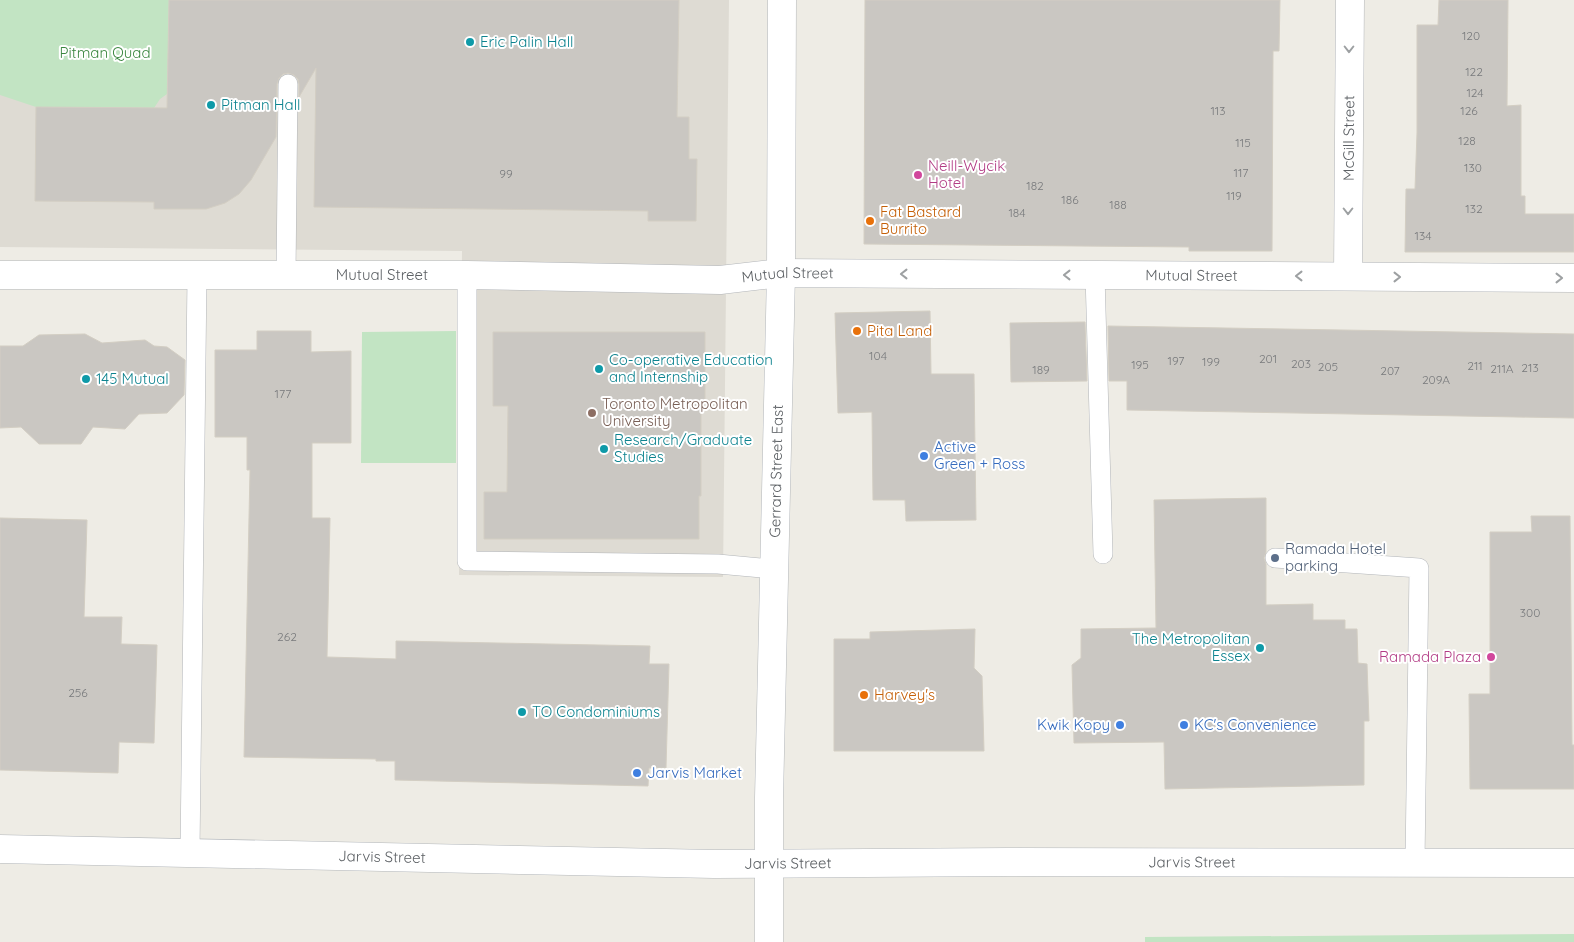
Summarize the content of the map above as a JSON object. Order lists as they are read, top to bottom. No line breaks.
{"streets":{"street":["McGill Street","Mutual Street","Gerrard Street East","Jarvis Street"]},"crossings":[["McGill Street","Mutual Street"],["Mutual Street","Gerrard Street East"],["Gerrard Street East","Jarvis Street"]],"one_way":["McGill Street"],"parks":["Pitman Quad"],"places":["Eric Palin Hall","Pitman Hall","Neill-Wycik Hotel","Fat Bastard Burrito","Pita Land","Co-operative Education and Internship","145 Mutual","Toronto Metropolitan University","Research/Graduate Studies","Active Green + Ross","Ramada Hotel parking","The Metropolitan Essex","Ramada Plaza","Harvey's","TO Condominiums","Kwik Kopy","KC's Convenience","Jarvis Market"],"house_numbers":["120","122","124","113","126","128","115","130","117","99","182","119","186","188","132","184","134","104","201","197","199","203","195","211","205","213","211A","189","207","209A","177","300","262","256"]}
